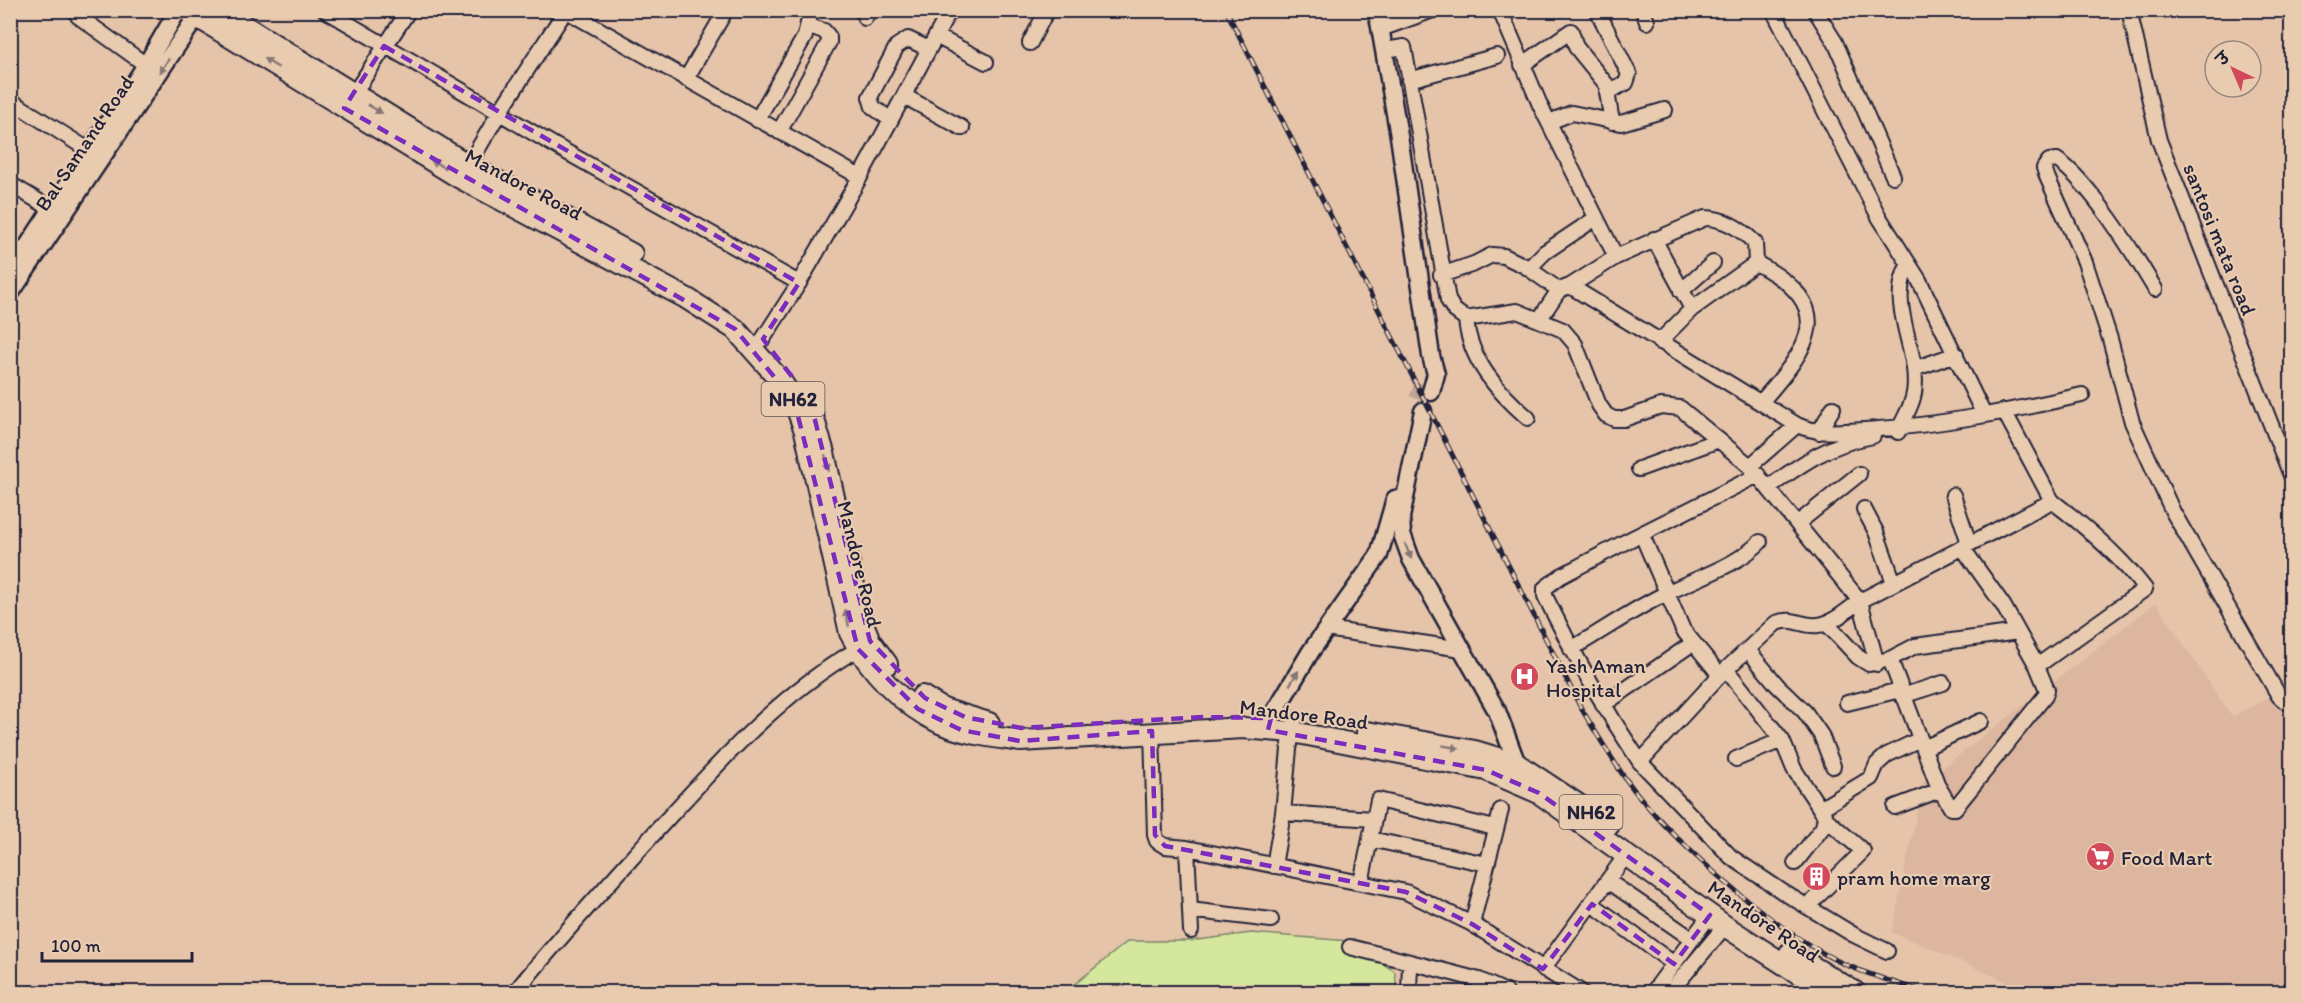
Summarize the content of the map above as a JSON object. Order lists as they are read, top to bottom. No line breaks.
{"streets":{"highway":["Mandore Road","NH62"],"main road":["Bal Samand Road"],"street":["santosi mata road"]},"crossings":[["Bal Samand Road","Mandore Road"]],"places":{"hospital":["Yash Aman Hospital"],"supermarket":["Food Mart"],"building":["pram home marg"]},"scale_bar":"100 m","north":"top left"}
